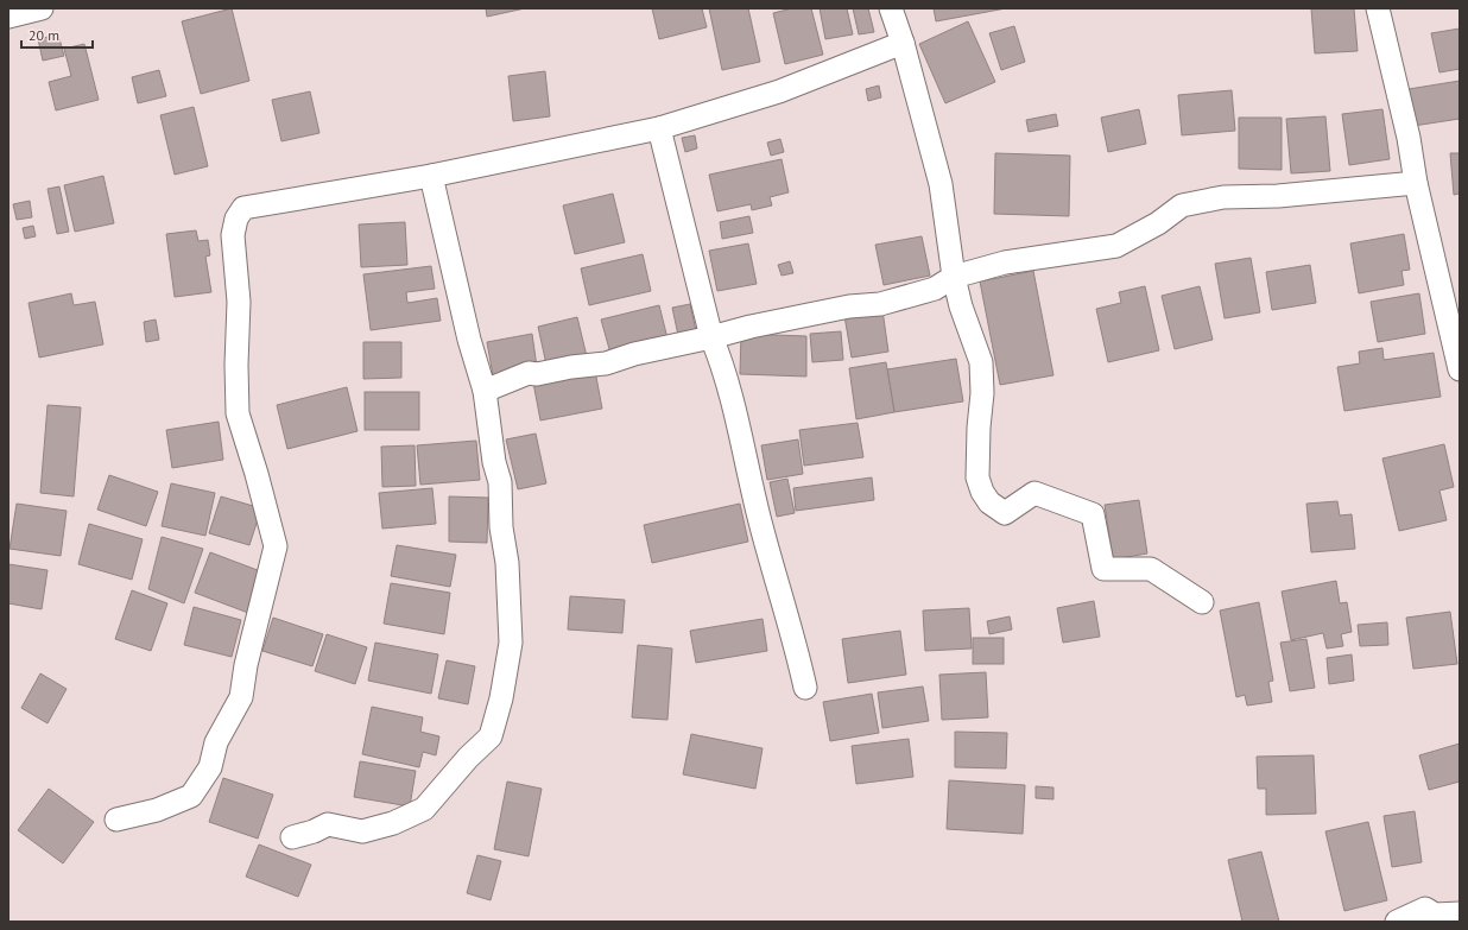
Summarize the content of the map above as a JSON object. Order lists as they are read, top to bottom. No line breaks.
{"scale_bar":"20 m"}
